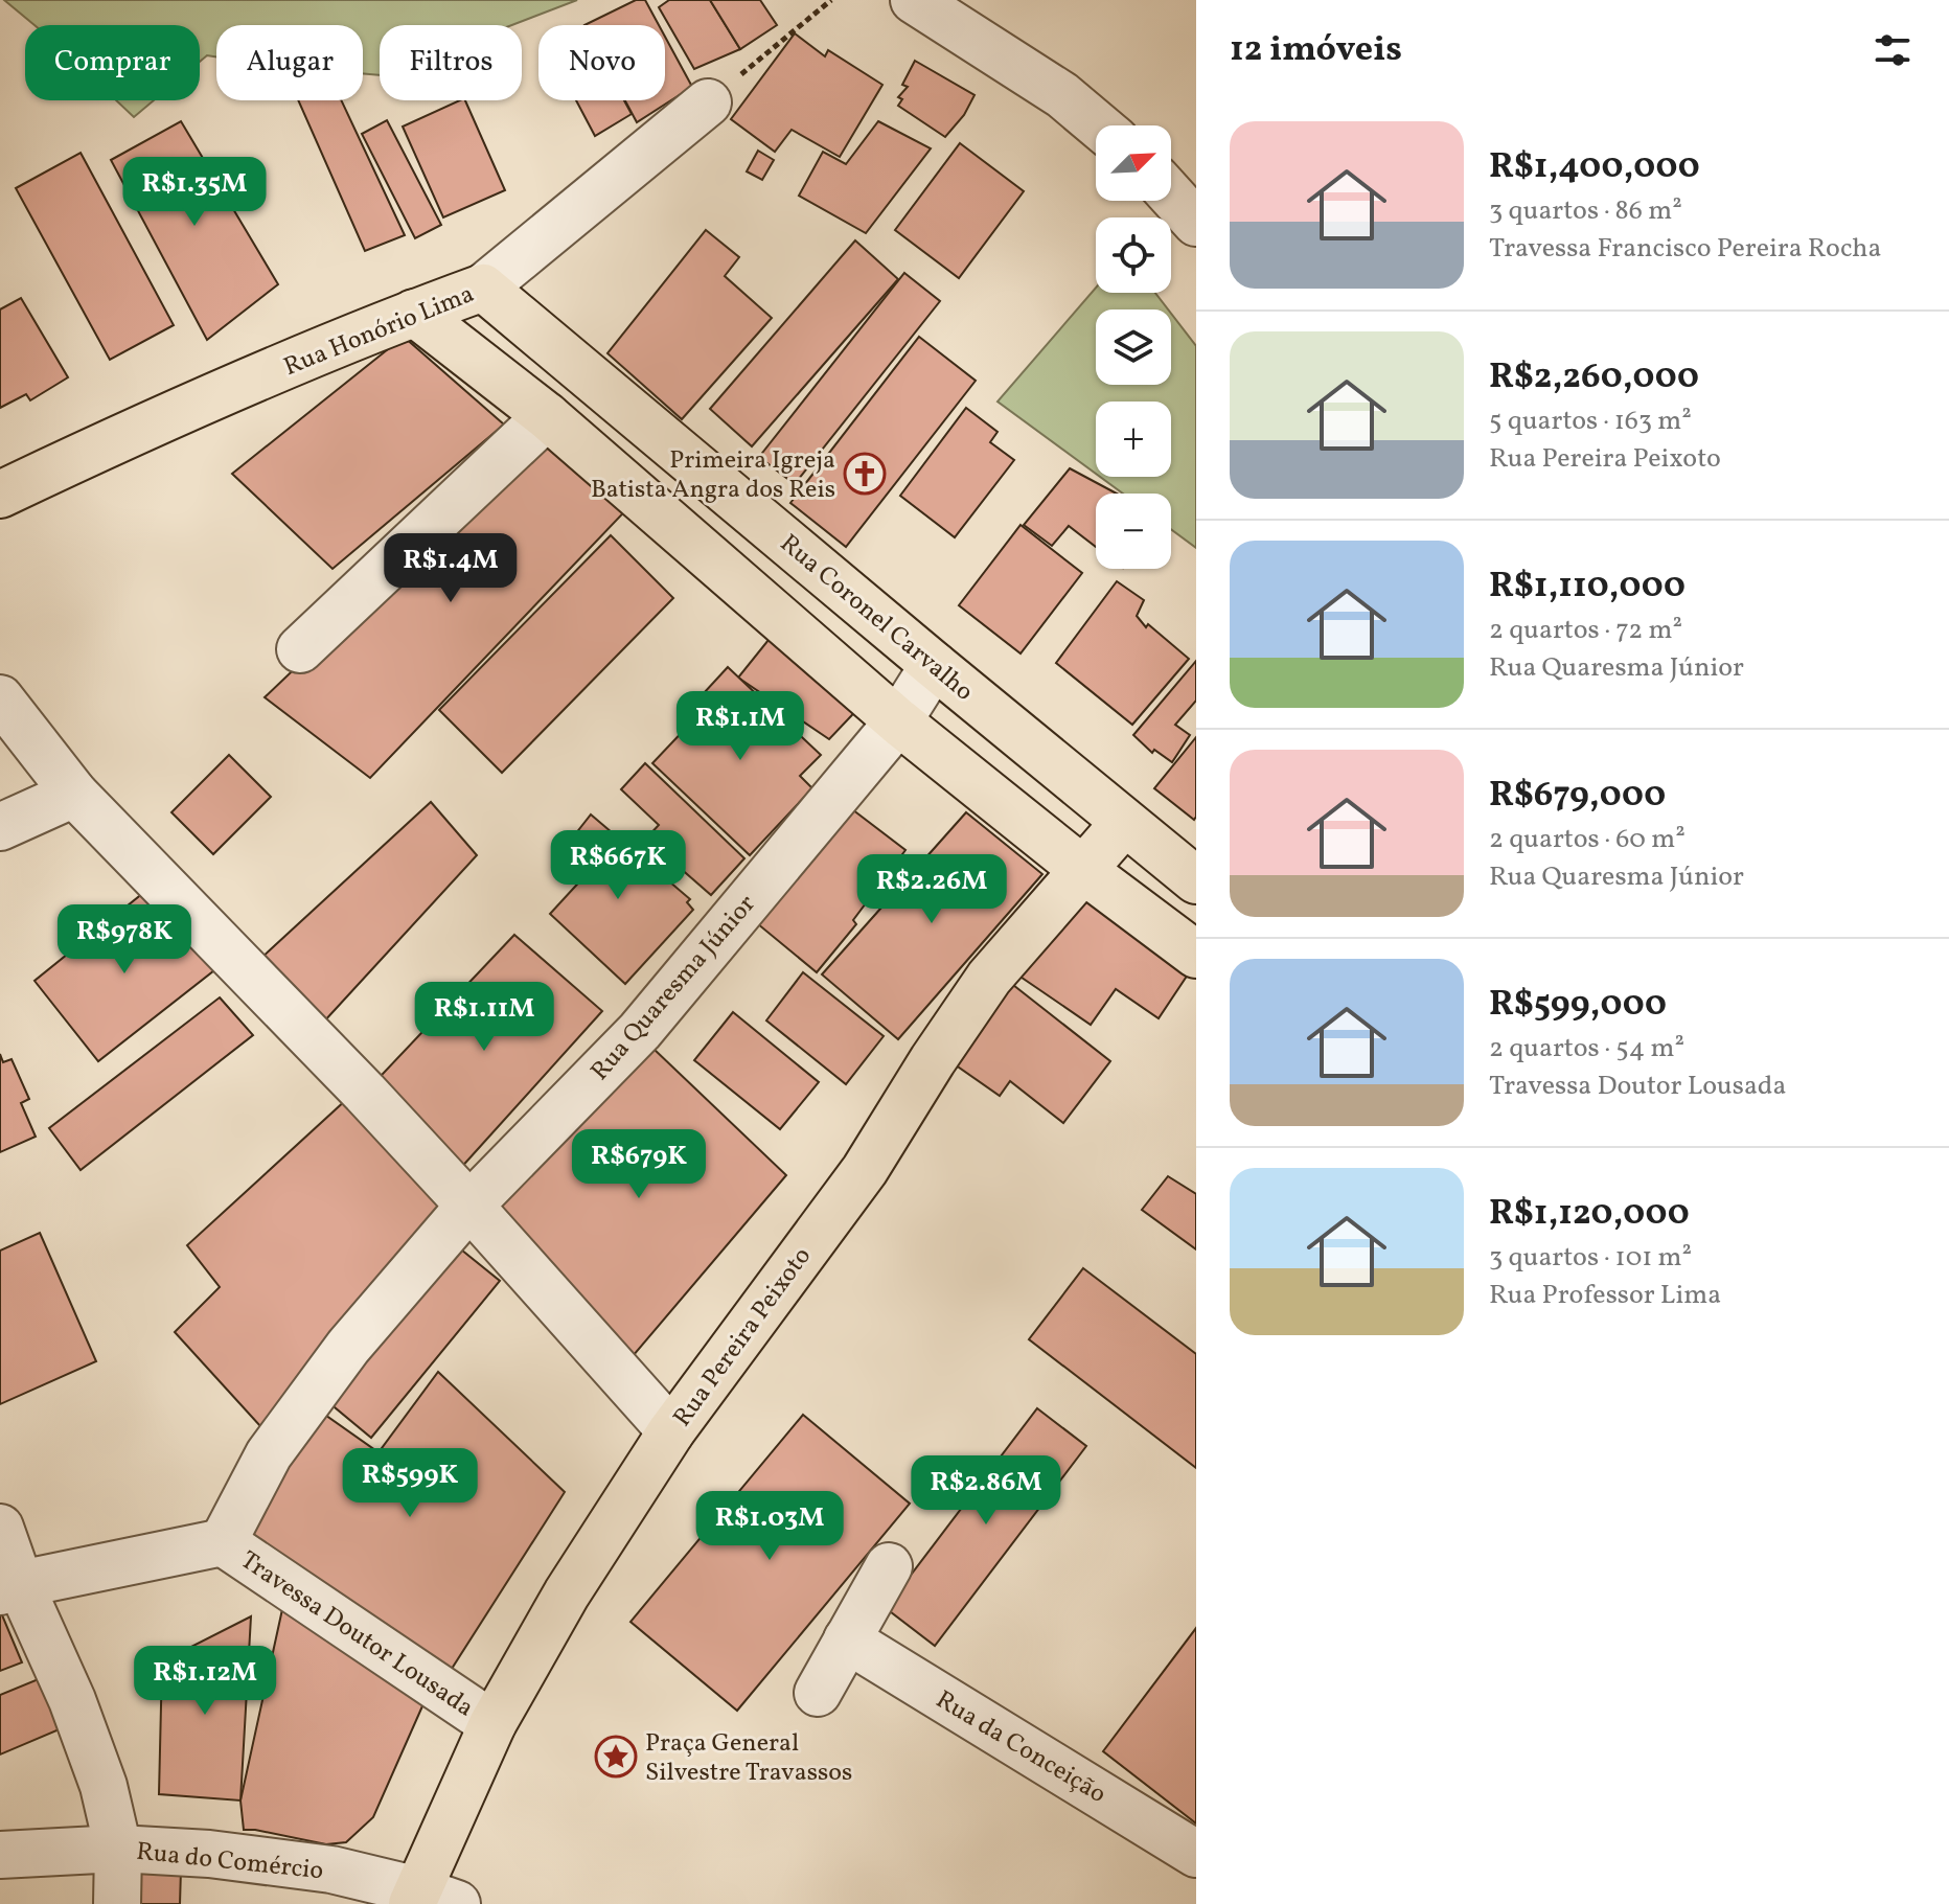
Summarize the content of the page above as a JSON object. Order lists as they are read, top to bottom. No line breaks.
{"streets":{"main road":["Rua Honório Lima","Rua Coronel Carvalho","Rua Pereira Peixoto"],"street":["Rua Quaresma Júnior","Travessa Doutor Lousada","Rua da Conceição","Rua do Comércio"]},"crossings":[["Rua Honório Lima","Rua Coronel Carvalho"],["Rua Coronel Carvalho","Rua Quaresma Júnior"],["Rua Coronel Carvalho","Rua Pereira Peixoto"],["Rua Quaresma Júnior","Travessa Doutor Lousada"],["Rua Pereira Peixoto","Travessa Doutor Lousada"],["Rua Pereira Peixoto","Rua do Comércio"]],"places":{"church":["Primeira Igreja Batista Angra dos Reis"],"place":["Praça General Silvestre Travassos"]},"north":"top right","page":{"heading":"12 imóveis","chip":["Comprar","Alugar","Filtros","Novo"],"list":[{"name":"R$1,400,000","note":"3 quartos · 86 m² · Travessa Francisco Pereira Rocha"},{"name":"R$2,260,000","note":"5 quartos · 163 m² · Rua Pereira Peixoto"},{"name":"R$1,110,000","note":"2 quartos · 72 m² · Rua Quaresma Júnior"},{"name":"R$679,000","note":"2 quartos · 60 m² · Rua Quaresma Júnior"},{"name":"R$599,000","note":"2 quartos · 54 m² · Travessa Doutor Lousada"},{"name":"R$1,120,000","note":"3 quartos · 101 m² · Rua Professor Lima"}],"map_buttons":["+","−"],"price":["R$1.35M","R$1.4M","R$1.1M","R$667K","R$2.26M","R$978K","R$1.11M","R$679K","R$599K","R$2.86M","R$1.03M","R$1.12M"]}}
